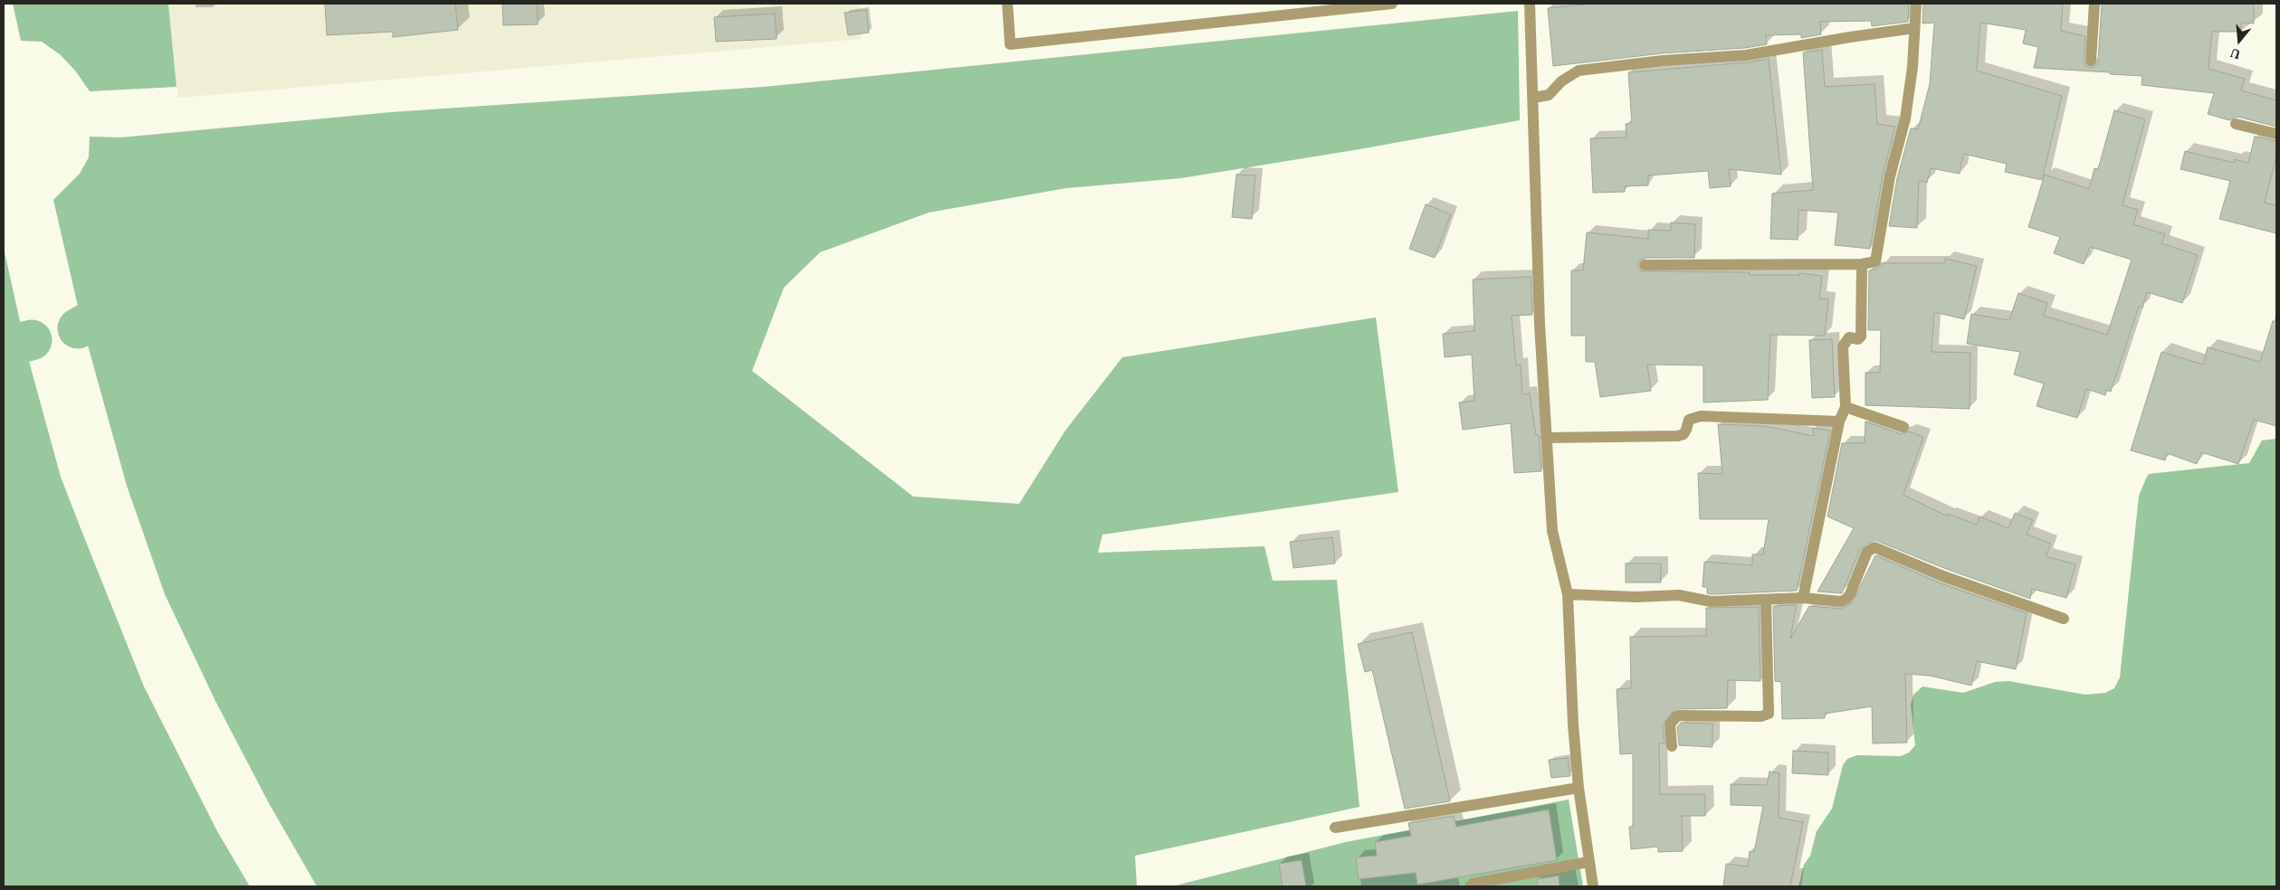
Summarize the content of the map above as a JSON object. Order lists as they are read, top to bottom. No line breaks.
{"north":"bottom"}
